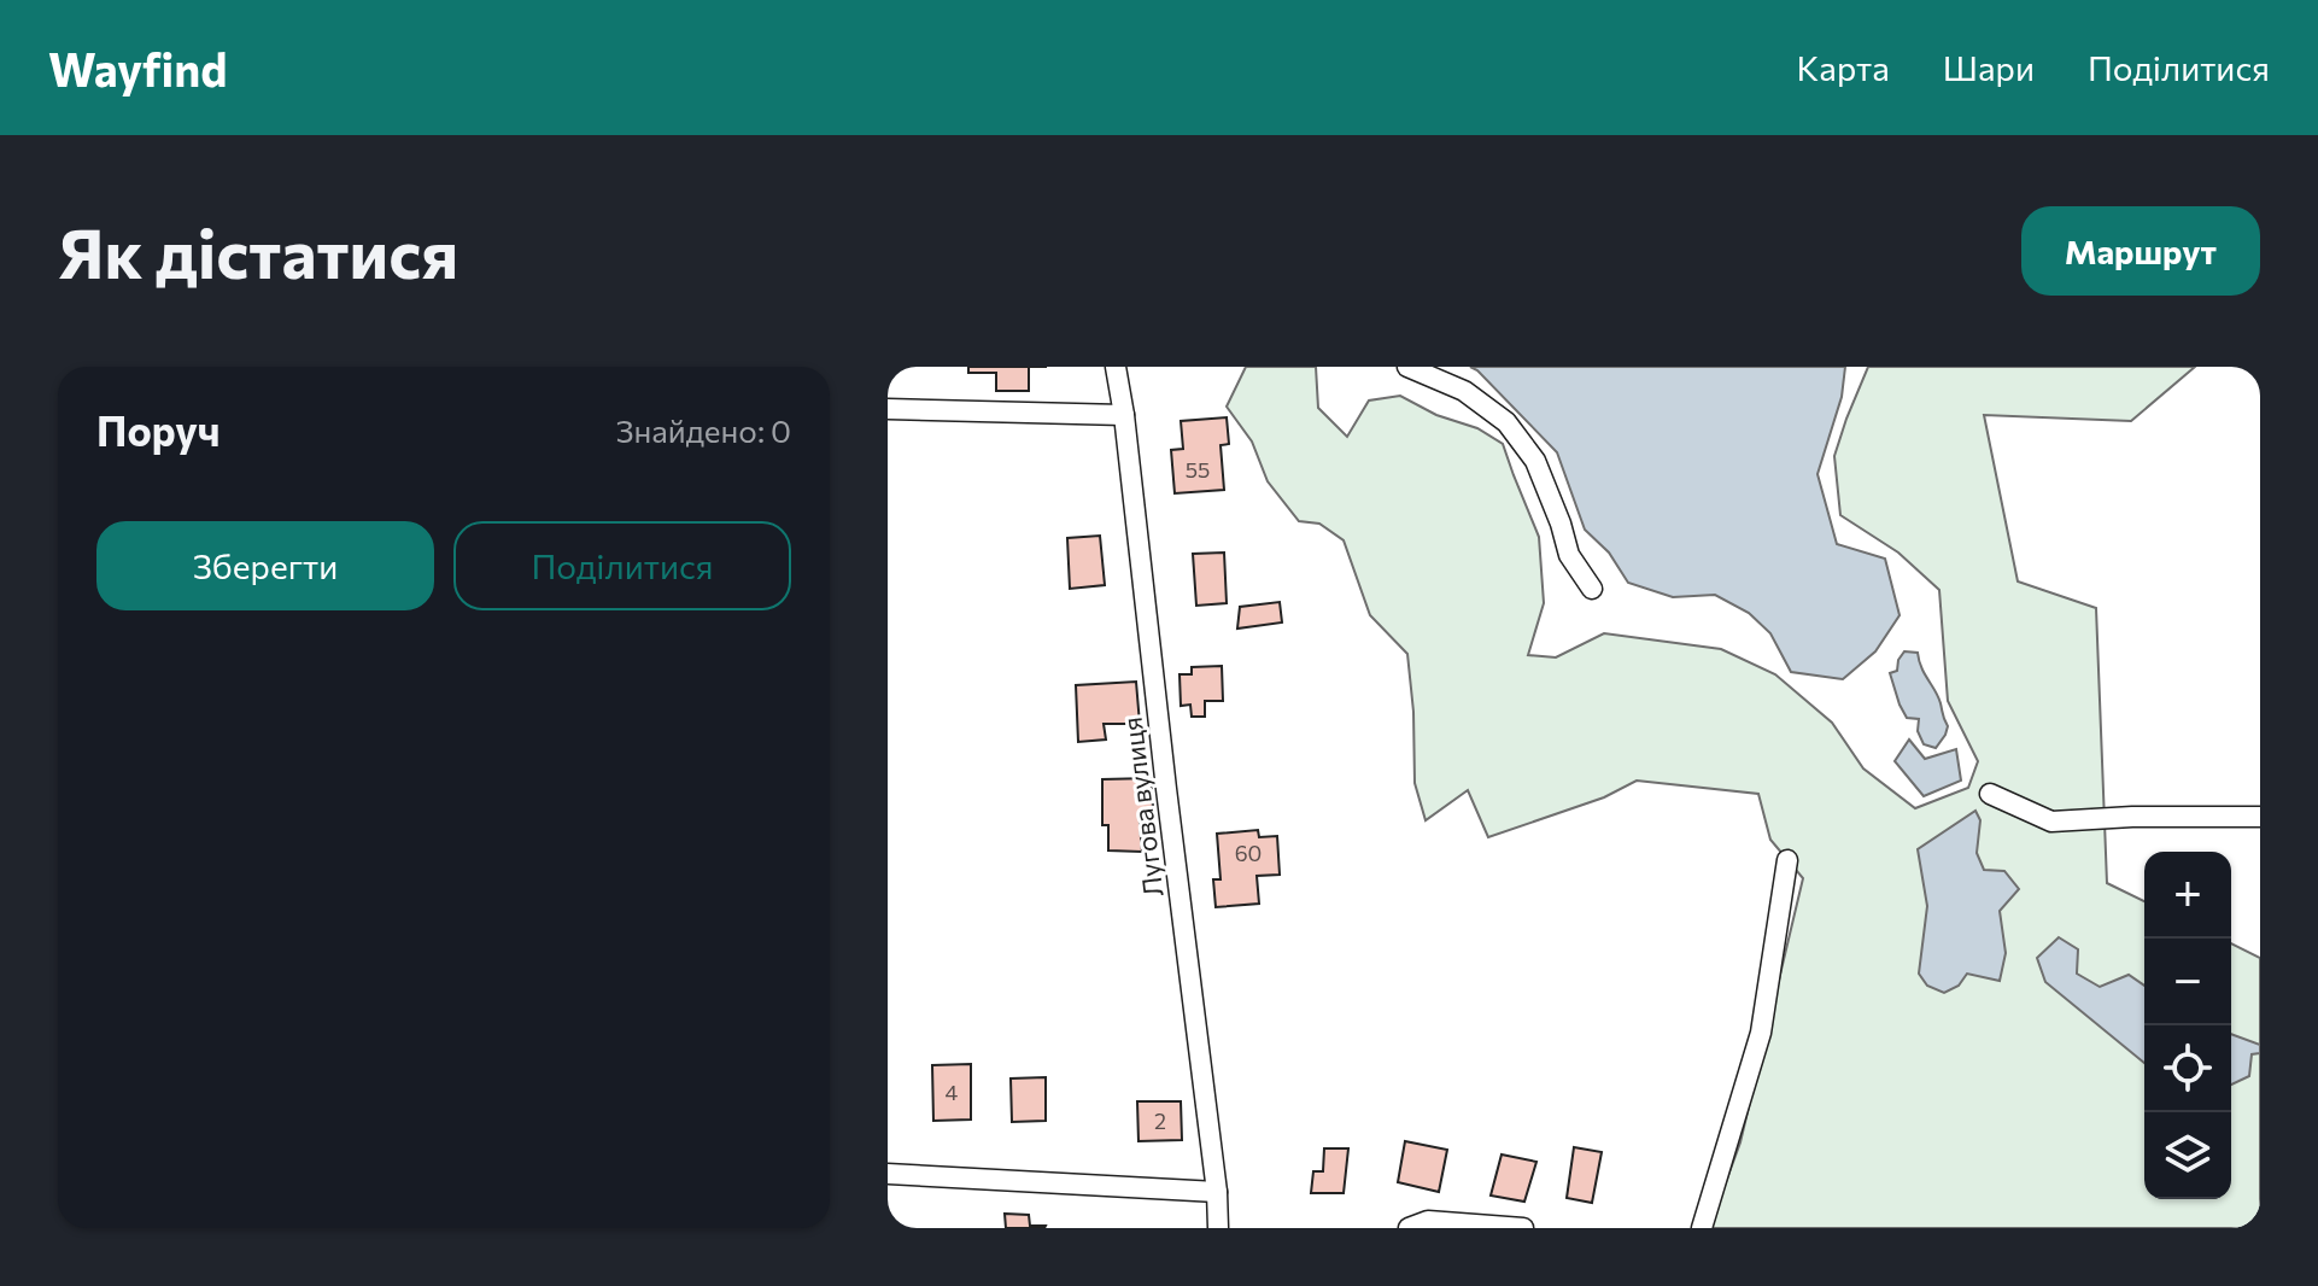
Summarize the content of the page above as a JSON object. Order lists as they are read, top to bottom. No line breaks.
{"streets":{"street":["Лугова вулиця"]},"house_numbers":["55","60","4","2"],"page":{"header":"Wayfind","nav":["Карта","Шари","Поділитися"],"buttons":["Маршрут",["Зберегти","Поділитися"]],"title":"Як дістатися","heading":["Поруч","Знайдено: 0"],"map_buttons":["+","−"]}}
